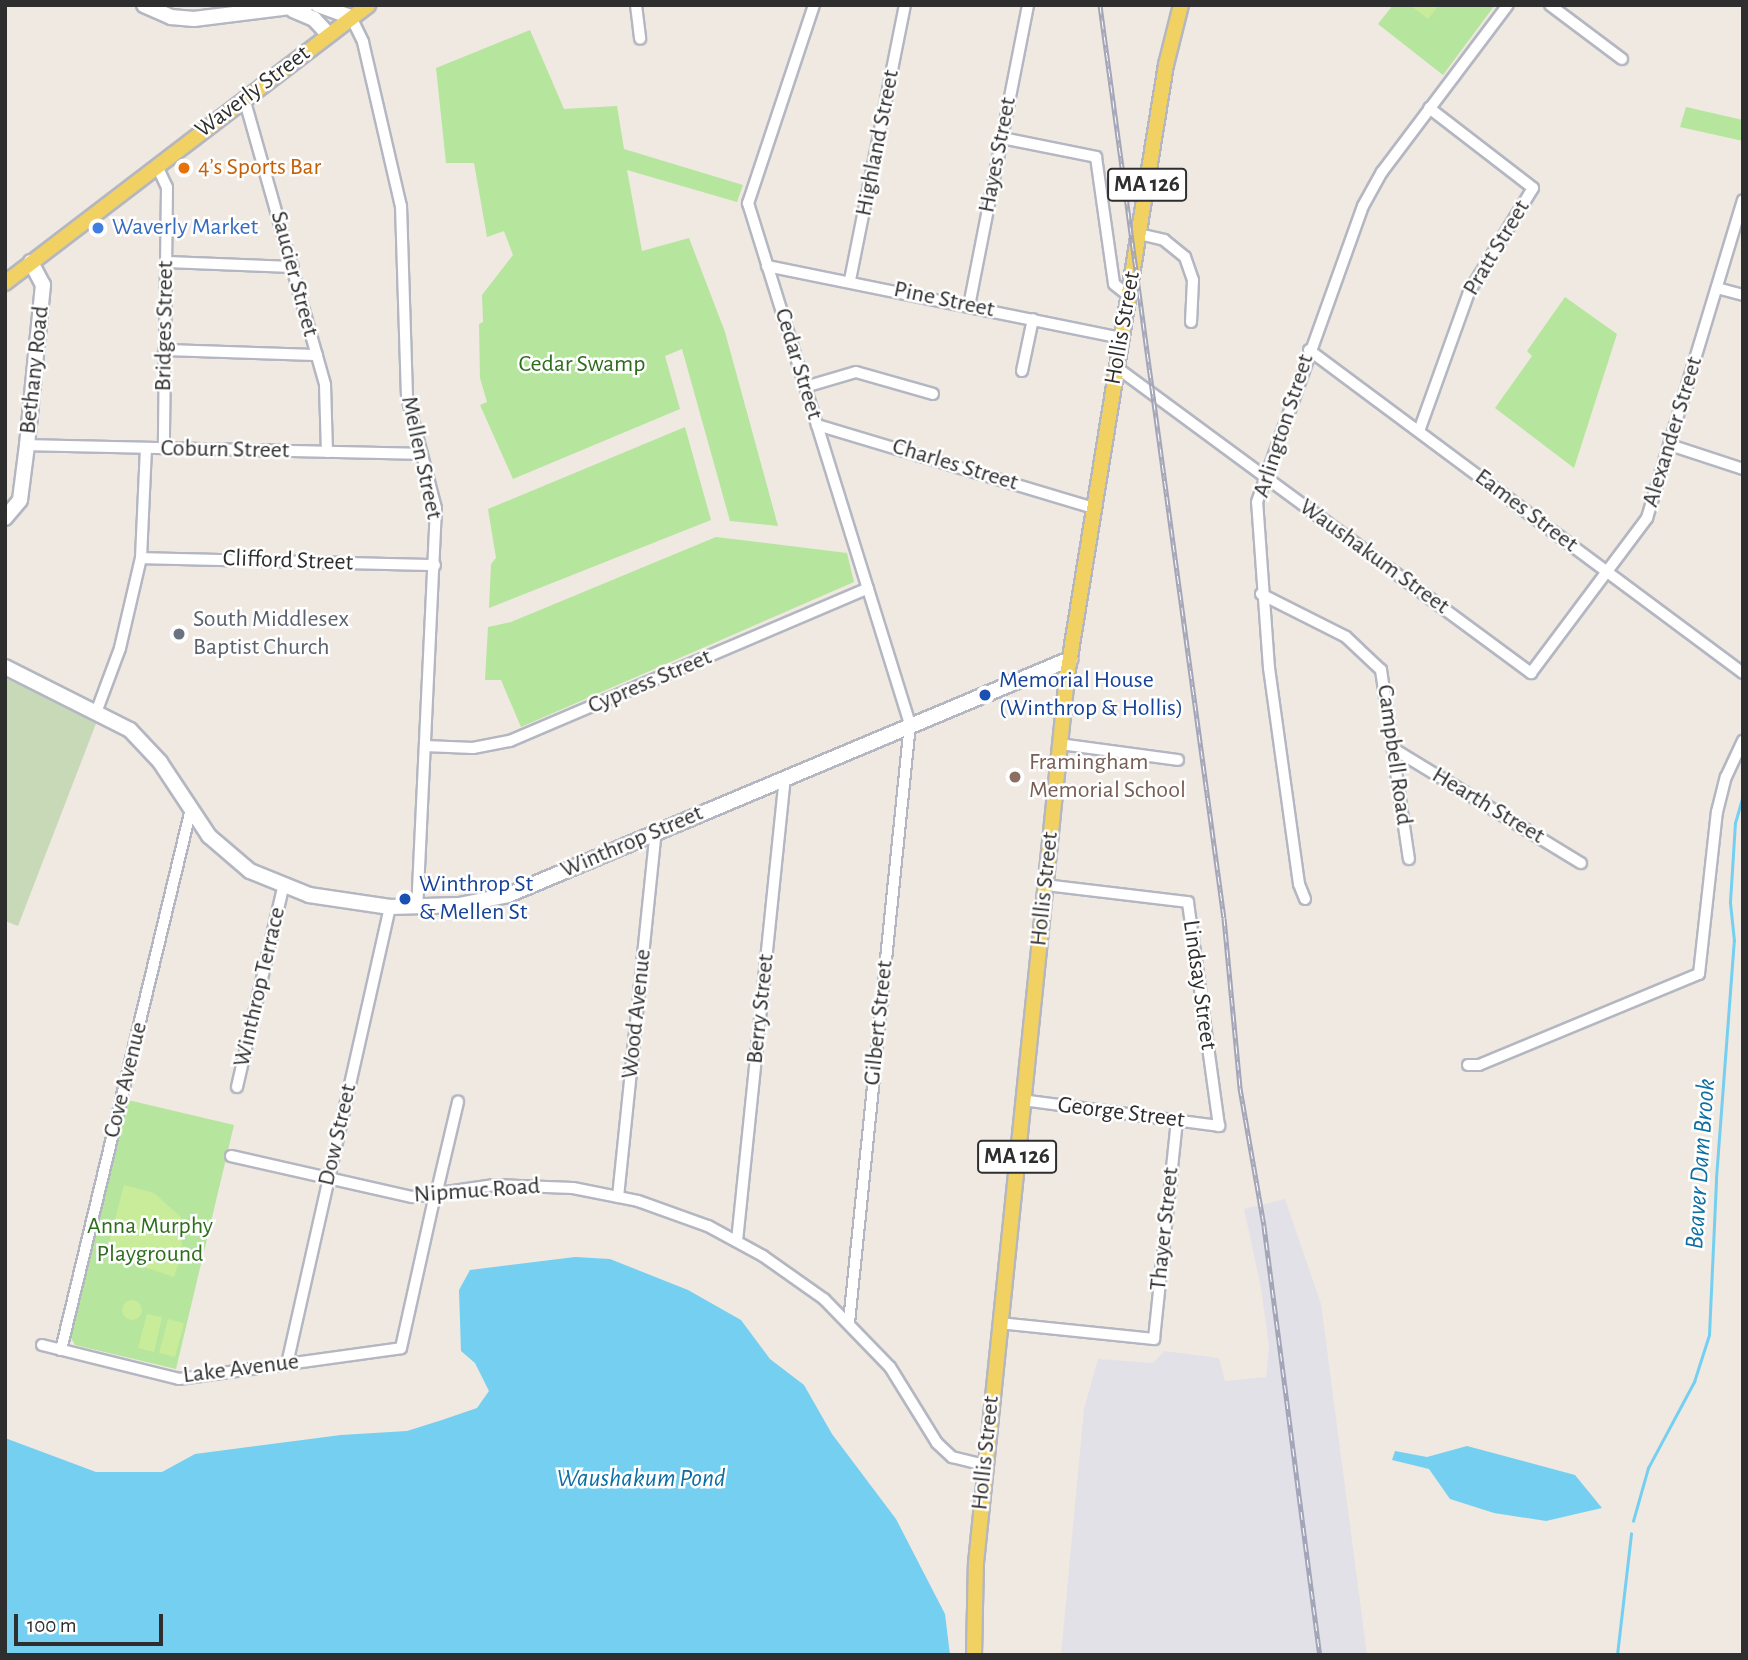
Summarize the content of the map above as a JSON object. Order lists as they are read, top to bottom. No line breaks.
{"streets":{"main road":["Waverly Street","MA 126","Hollis Street"],"street":["Highland Street","Hayes Street","Pratt Street","Saucier Street","Pine Street","Bridges Street","Cedar Street","Bethany Road","Arlington Street","Alexander Street","Coburn Street","Mellen Street","Charles Street","Eames Street","Waushakum Street","Clifford Street","Cypress Street","Campbell Road","Hearth Street","Winthrop Street","Lindsay Street","Winthrop Terrace","Berry Street","Wood Avenue","Gilbert Street","Cove Avenue","George Street","Dow Street","Nipmuc Road","Thayer Street","Lake Avenue"]},"crossings":[["Waverly Street","Saucier Street"],["Waverly Street","Bridges Street"],["Waverly Street","Bethany Road"],["Waverly Street","Mellen Street"],["Highland Street","Pine Street"],["Hayes Street","Pine Street"],["Pratt Street","Arlington Street"],["Pratt Street","Eames Street"],["Saucier Street","Coburn Street"],["Pine Street","Hollis Street"],["Pine Street","Cedar Street"],["Bridges Street","Coburn Street"],["Hollis Street","Charles Street"],["Hollis Street","Waushakum Street"],["Hollis Street","Winthrop Street"],["Hollis Street","Lindsay Street"],["Hollis Street","George Street"],["Hollis Street","Nipmuc Road"],["Hollis Street","Thayer Street"],["Cedar Street","Charles Street"],["Cedar Street","Cypress Street"],["Cedar Street","Winthrop Street"],["Cedar Street","Gilbert Street"],["Bethany Road","Coburn Street"],["Arlington Street","Eames Street"],["Arlington Street","Waushakum Street"],["Arlington Street","Campbell Road"],["Alexander Street","Eames Street"],["Alexander Street","Waushakum Street"],["Coburn Street","Mellen Street"],["Mellen Street","Clifford Street"],["Mellen Street","Cypress Street"],["Mellen Street","Winthrop Street"],["Campbell Road","Hearth Street"],["Winthrop Street","Winthrop Terrace"],["Winthrop Street","Berry Street"],["Winthrop Street","Wood Avenue"],["Winthrop Street","Gilbert Street"],["Winthrop Street","Cove Avenue"],["Winthrop Street","Dow Street"],["Lindsay Street","George Street"],["Berry Street","Nipmuc Road"],["Wood Avenue","Nipmuc Road"],["Gilbert Street","Nipmuc Road"],["Cove Avenue","Lake Avenue"],["George Street","Thayer Street"],["Dow Street","Nipmuc Road"],["Dow Street","Lake Avenue"],["Nipmuc Road","Lake Avenue"]],"water":["Beaver Dam Brook","Waushakum Pond"],"parks":["Cedar Swamp","Anna Murphy Playground"],"places":["4’s Sports Bar","Waverly Market","South Middlesex Baptist Church","Memorial House (Winthrop & Hollis)","Framingham Memorial School","Winthrop St & Mellen St"],"scale_bar":"100 m"}
